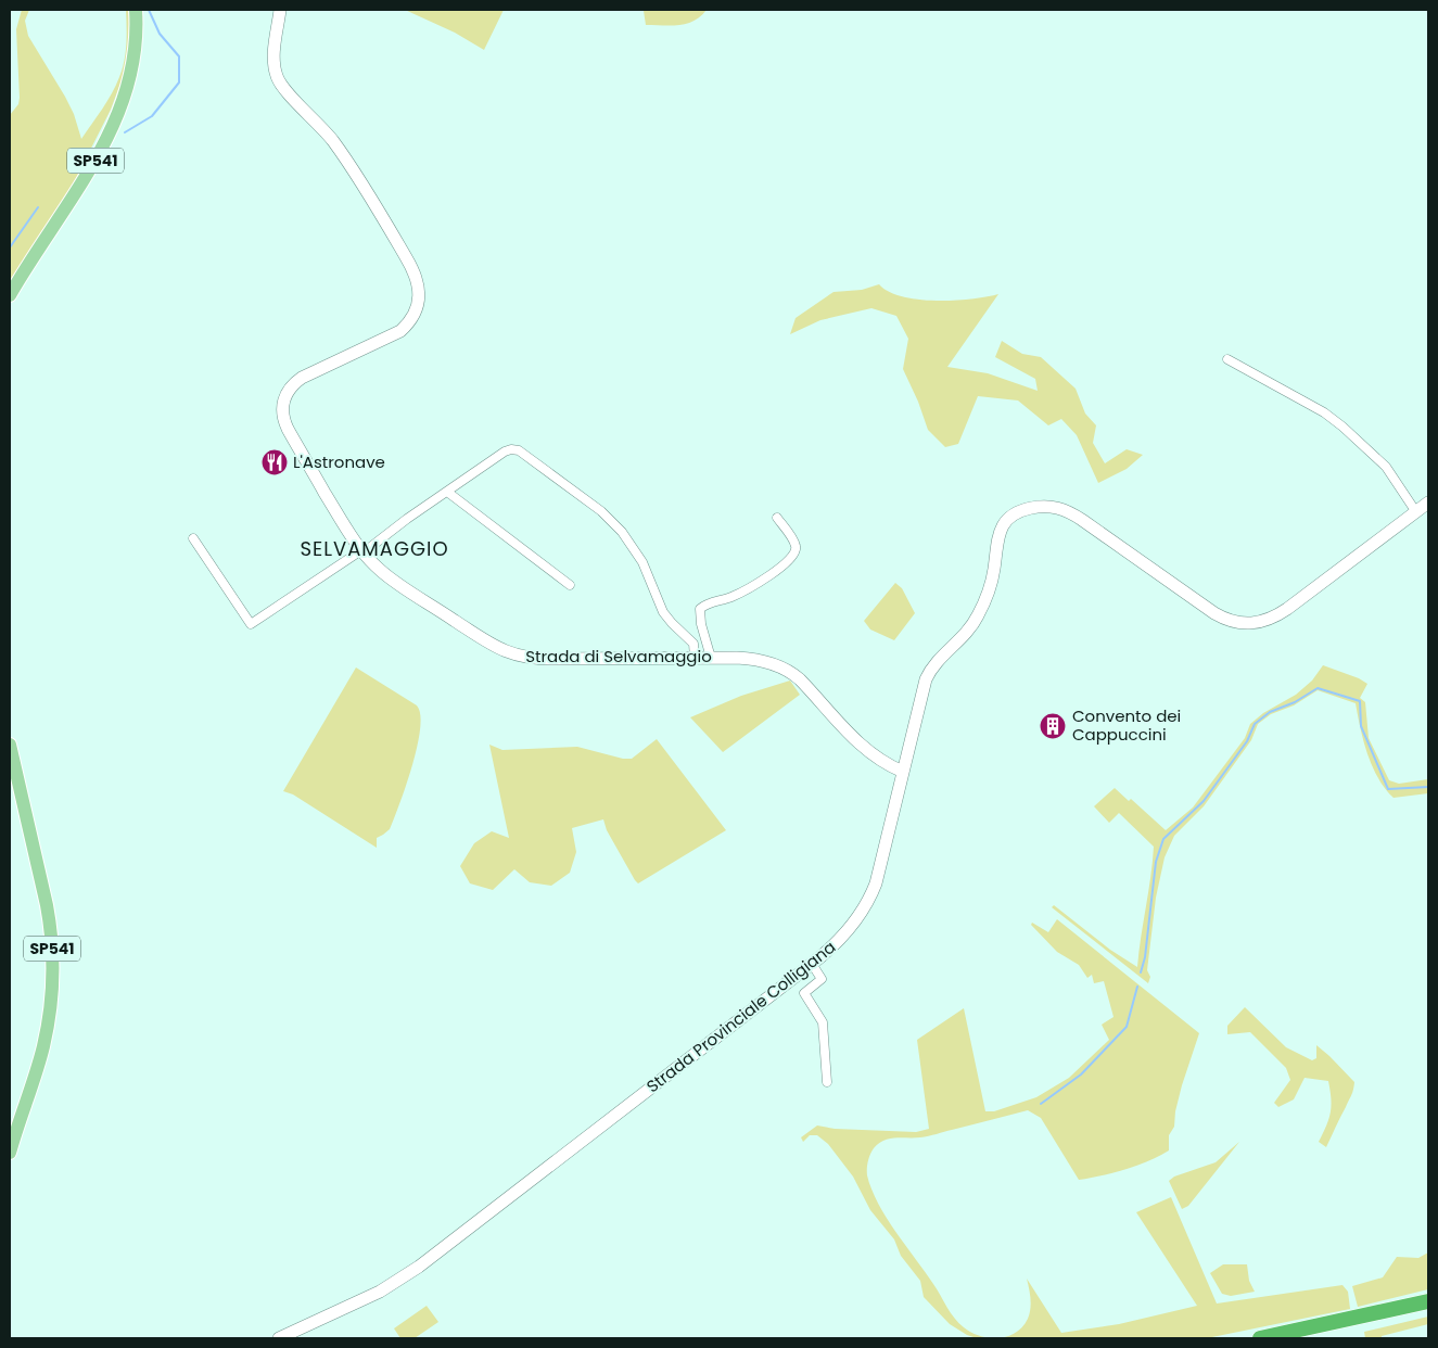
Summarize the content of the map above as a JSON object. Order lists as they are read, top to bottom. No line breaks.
{"streets":{"main road":["SP541","Strada di Selvamaggio","Strada Provinciale Colligiana"]},"crossings":[["Strada di Selvamaggio","Strada Provinciale Colligiana"]],"districts":["SELVAMAGGIO"],"places":{"restaurant":["L'Astronave"],"building":["Convento dei Cappuccini"]}}
